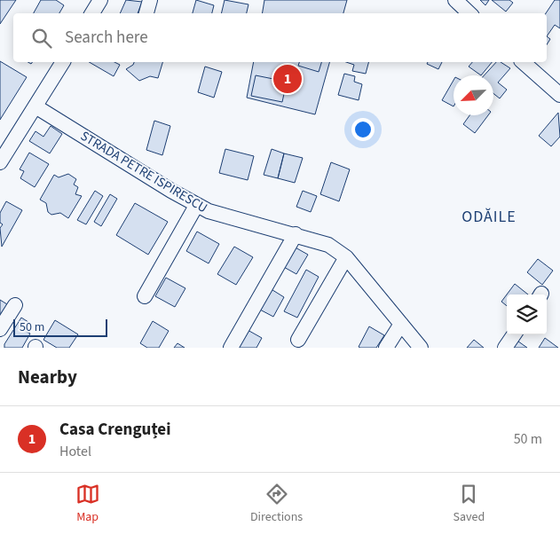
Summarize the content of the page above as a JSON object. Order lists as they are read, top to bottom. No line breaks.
{"streets":{"street":["STRADA PETRE ISPIRESCU"]},"districts":["ODĂILE"],"scale_bar":"50 m","north":"bottom left","page":{"search":"Search here","pins":"1","scale":"50 m","heading":"Nearby","list":[{"mark":"1","name":"Casa Crenguței","note":"Hotel","value":"50 m"}],"nav":["Map","Directions","Saved"]}}
